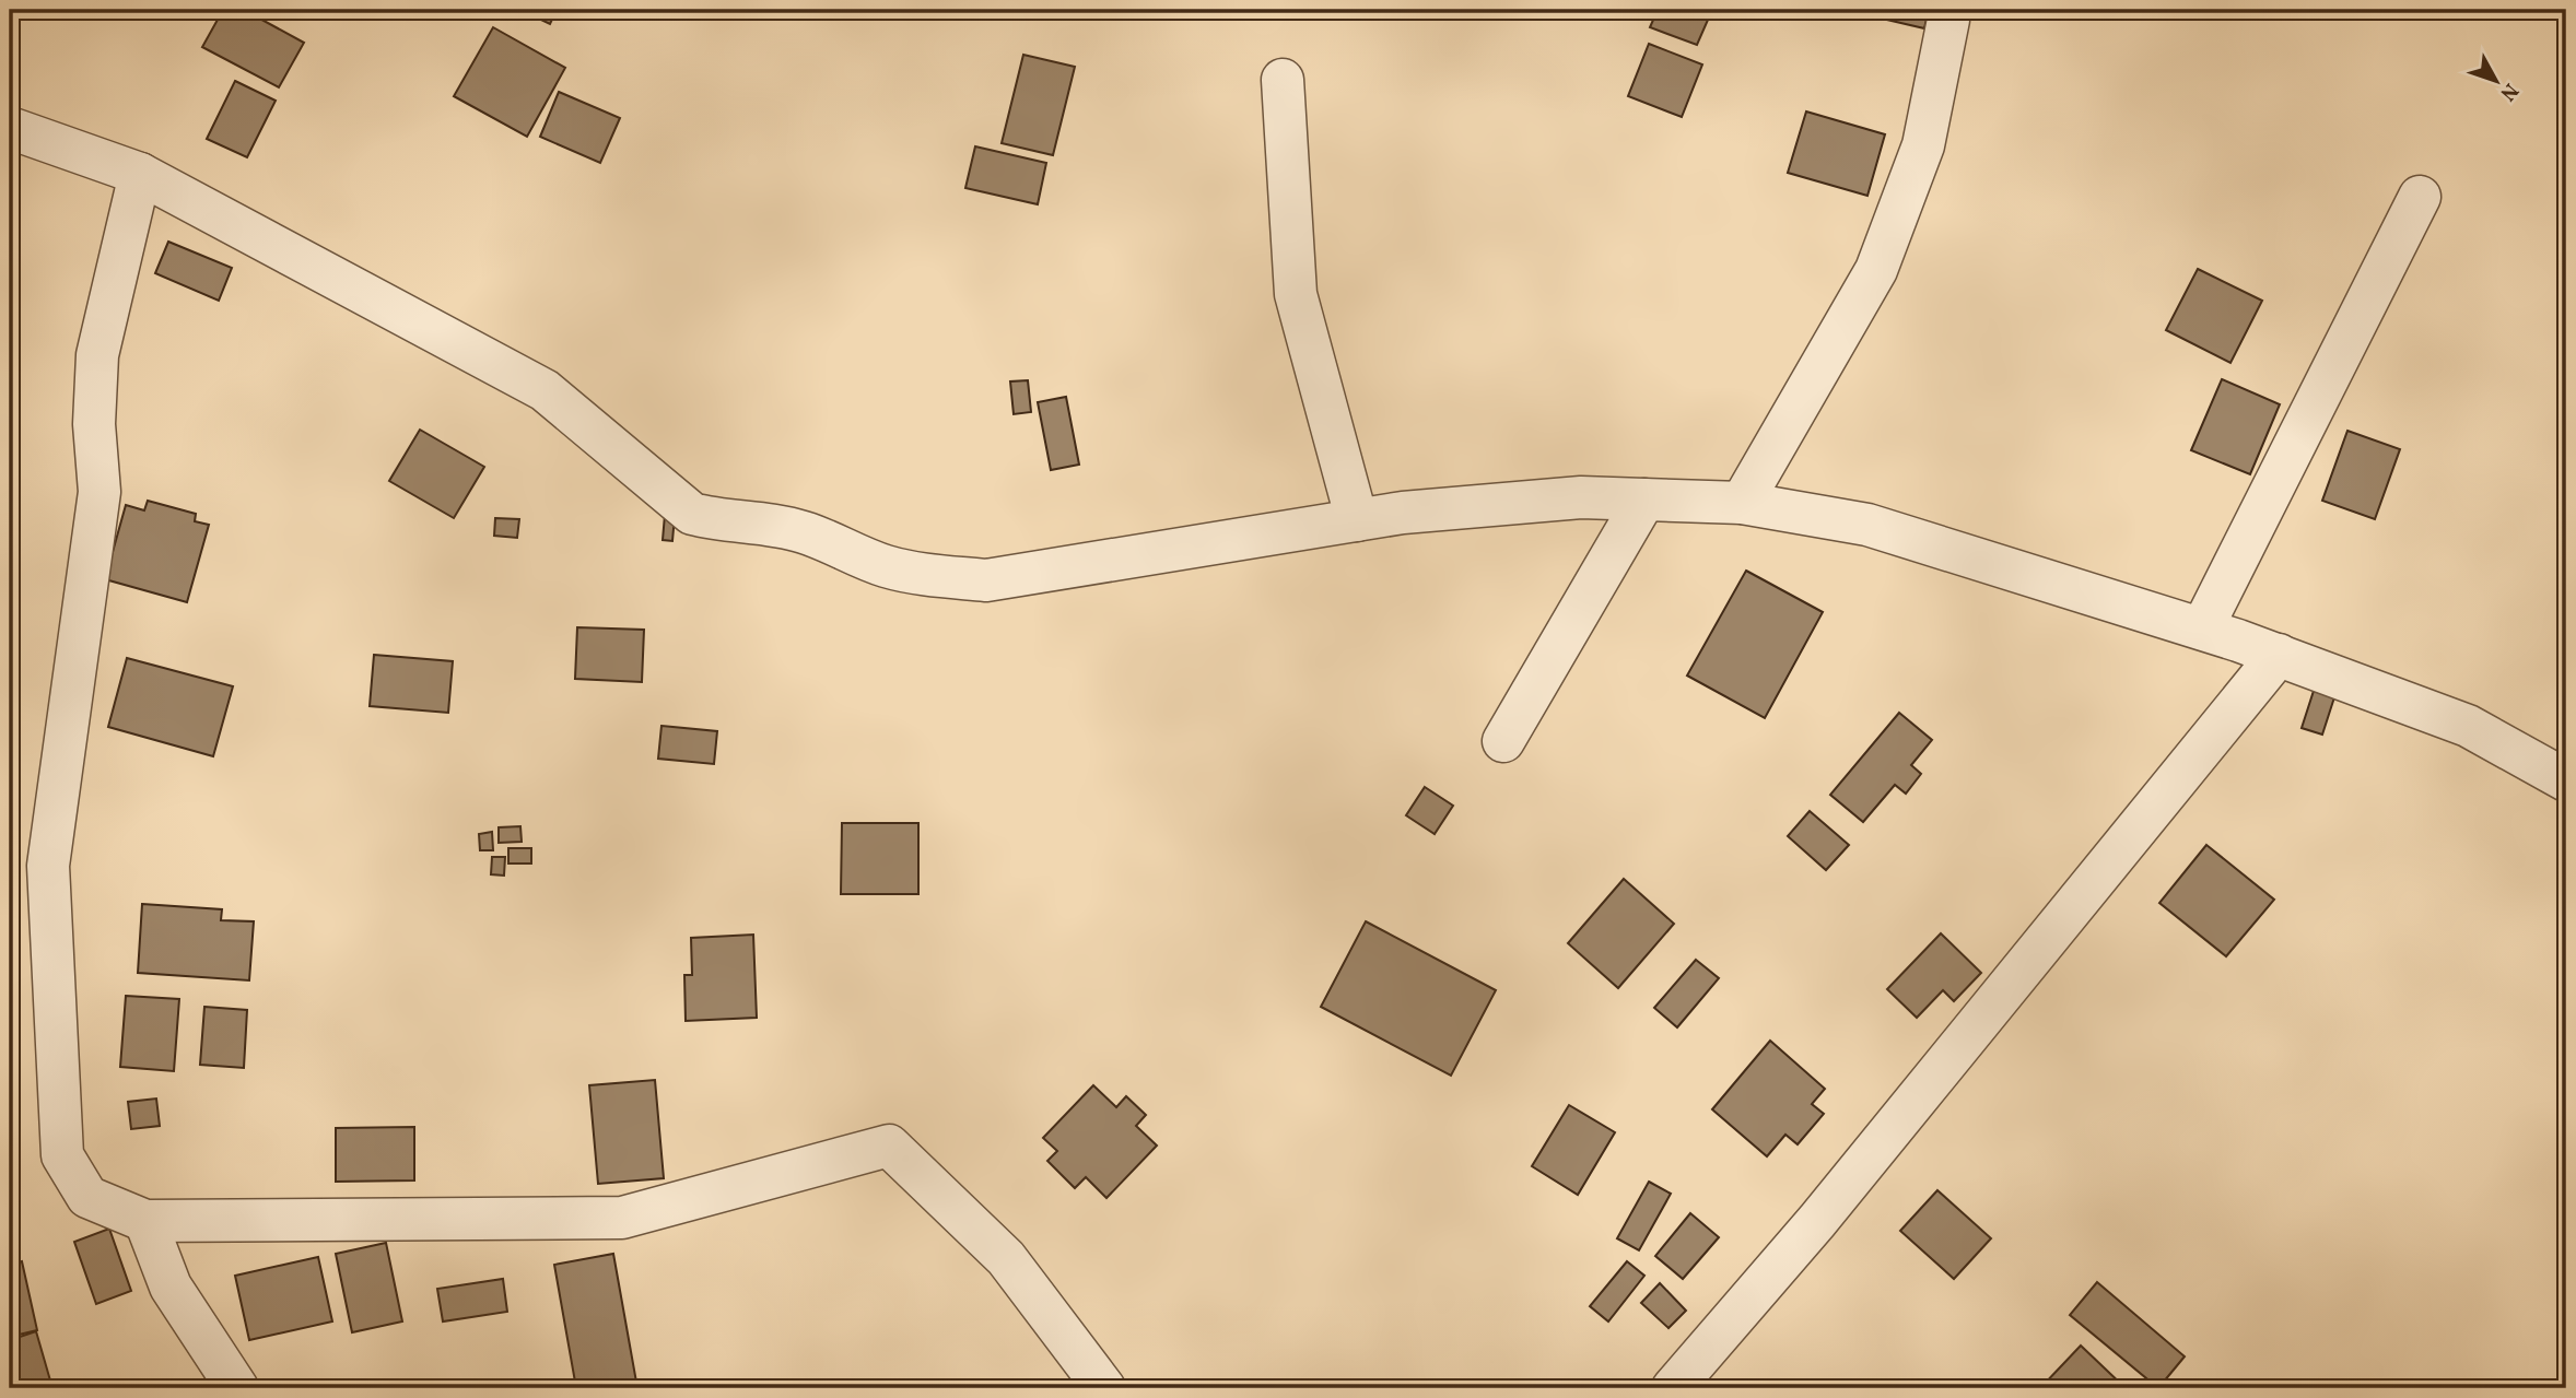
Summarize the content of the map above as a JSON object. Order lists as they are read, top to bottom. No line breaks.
{"north":"bottom right"}
